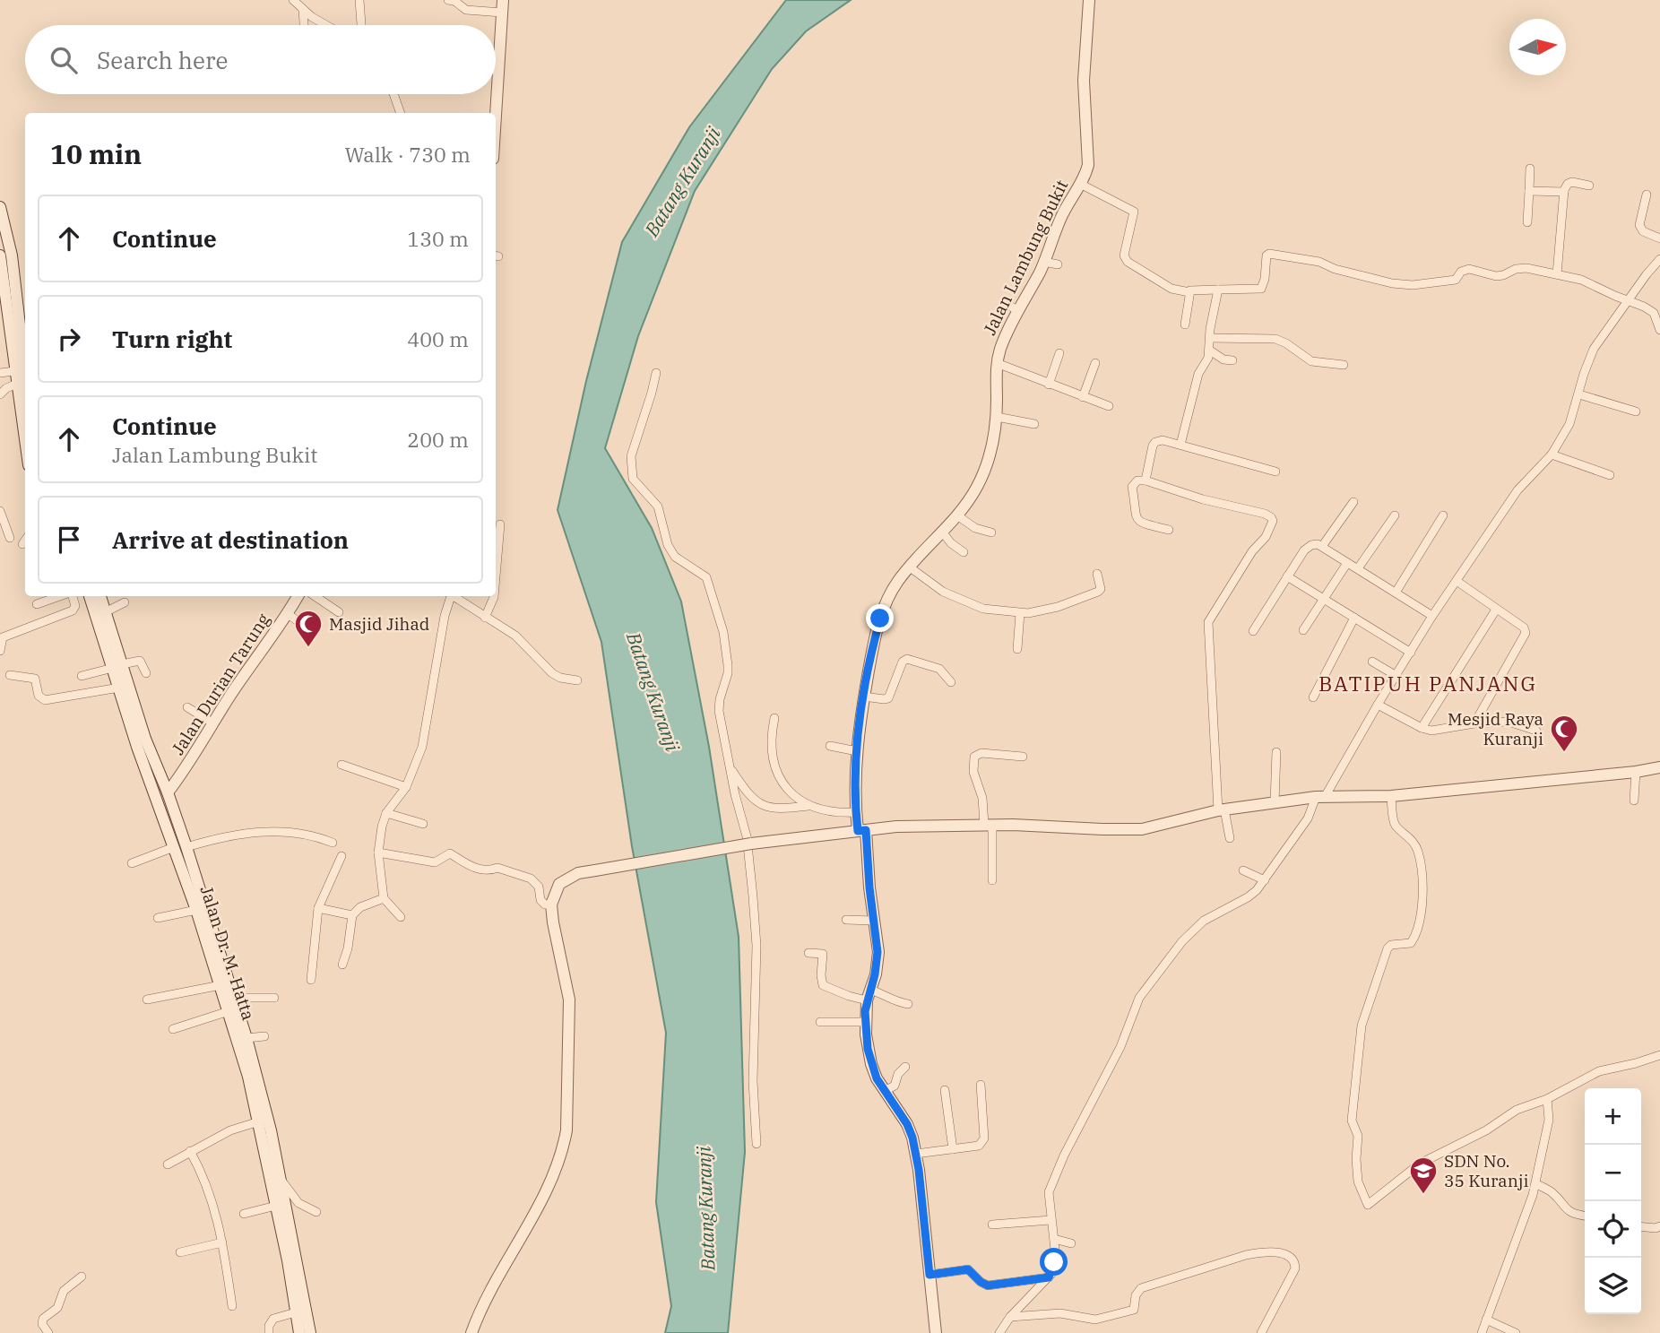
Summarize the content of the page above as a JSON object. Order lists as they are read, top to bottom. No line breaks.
{"streets":{"street":["Jalan Lambung Bukit","Jalan Durian Tarung","Jalan Dr. M. Hatta"]},"crossings":[["Jalan Durian Tarung","Jalan Dr. M. Hatta"]],"districts":["BATIPUH PANJANG"],"water":["Batang Kuranji"],"places":{"mosque":["Masjid Jihad","Mesjid Raya Kuranji"],"school or university":["SDN No. 35 Kuranji"]},"north":"right","page":{"search":"Search here","heading":["10 min","Walk · 730 m"],"list":[["Continue","130 m"],["Turn right","400 m"],["Continue","Jalan Lambung Bukit","200 m"],"Arrive at destination"],"map_buttons":["+","−"]}}
